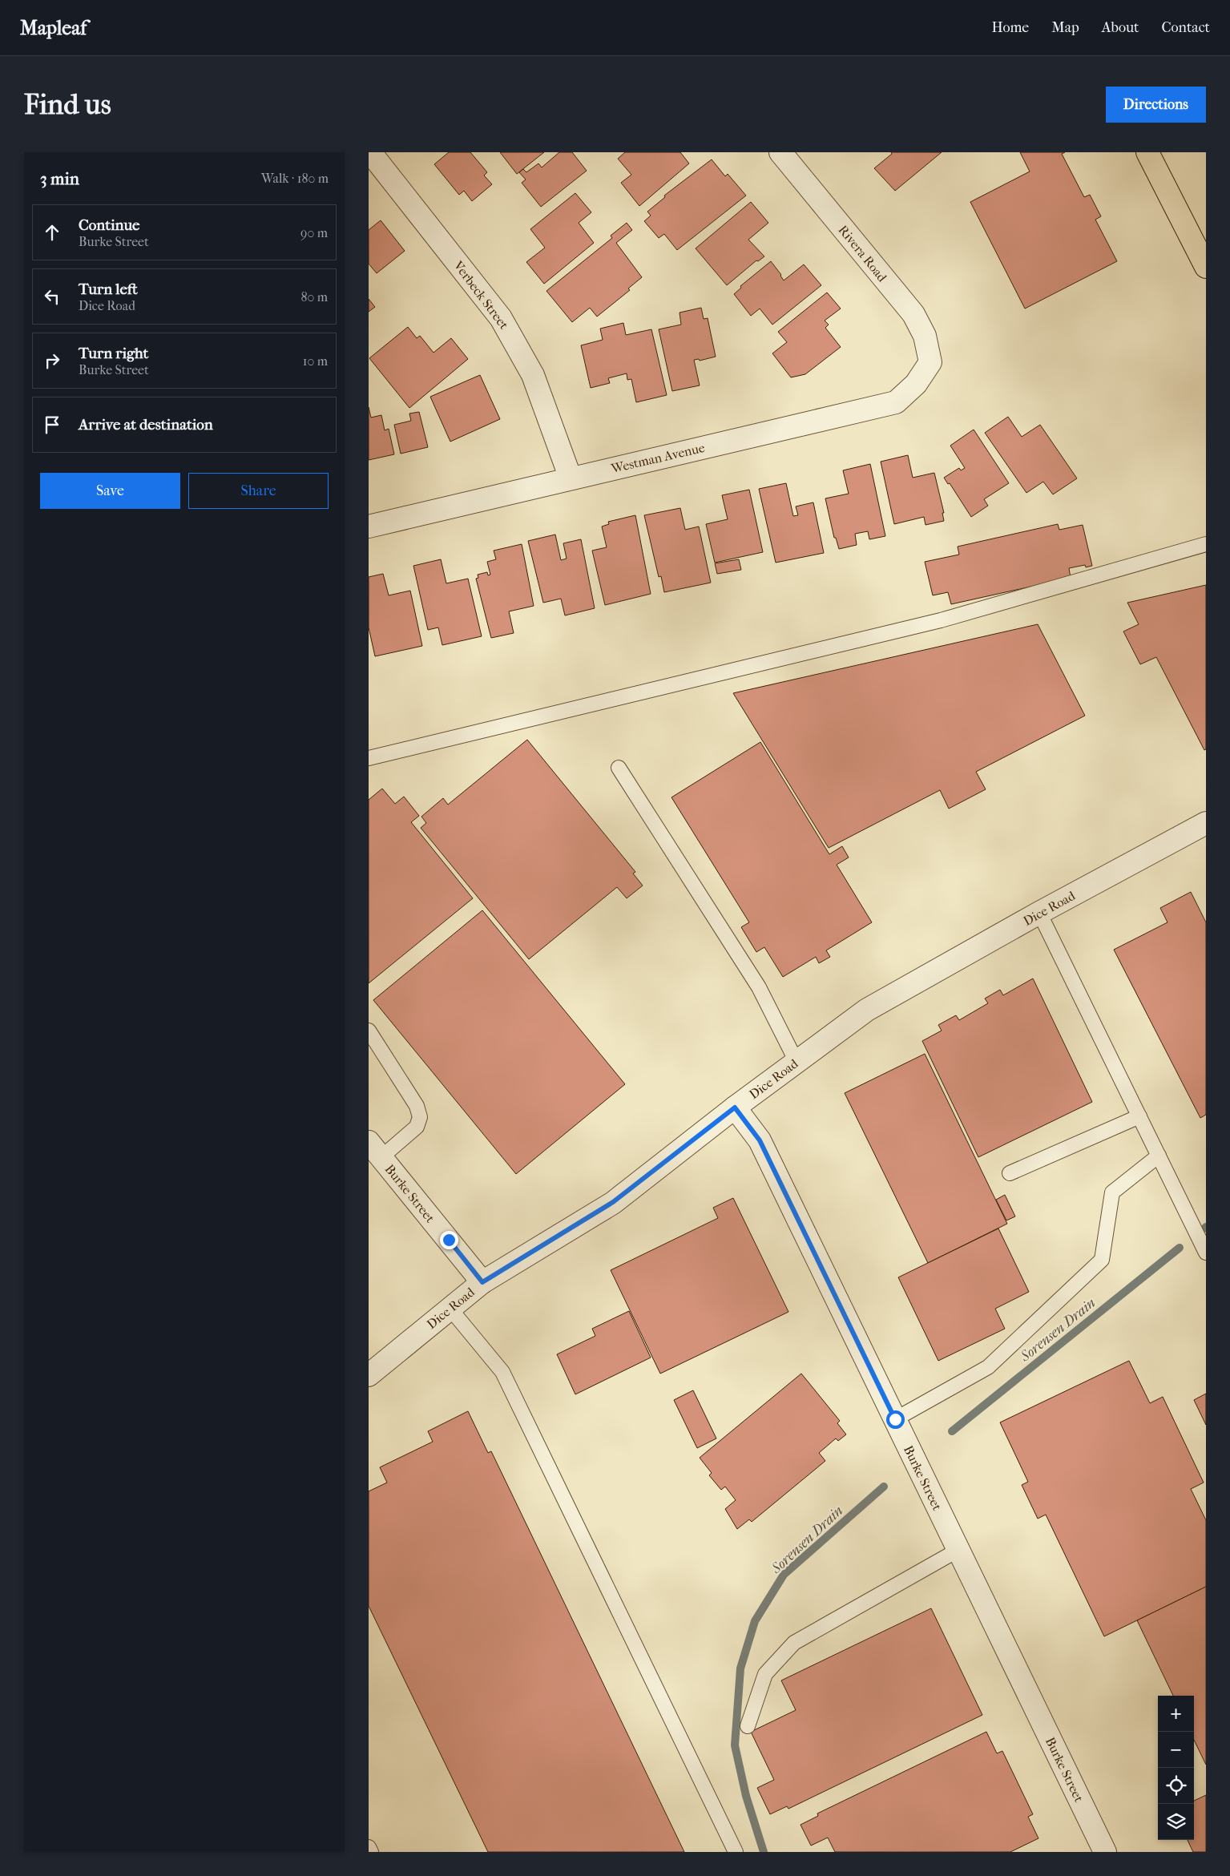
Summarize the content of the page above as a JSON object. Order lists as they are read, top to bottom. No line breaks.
{"streets":{"street":["Rivera Road","Verbeck Street","Westman Avenue","Dice Road","Burke Street"]},"crossings":[["Rivera Road","Westman Avenue"],["Verbeck Street","Westman Avenue"],["Dice Road","Burke Street"]],"water":["Sorensen Drain"],"page":{"header":"Mapleaf","nav":["Home","Map","About","Contact"],"buttons":["Directions",["Save","Share"]],"title":"Find us","heading":["3 min","Walk · 180 m"],"list":[["Continue","Burke Street","90 m"],["Turn left","Dice Road","80 m"],["Turn right","Burke Street","10 m"],"Arrive at destination"],"map_buttons":["+","−"]}}
